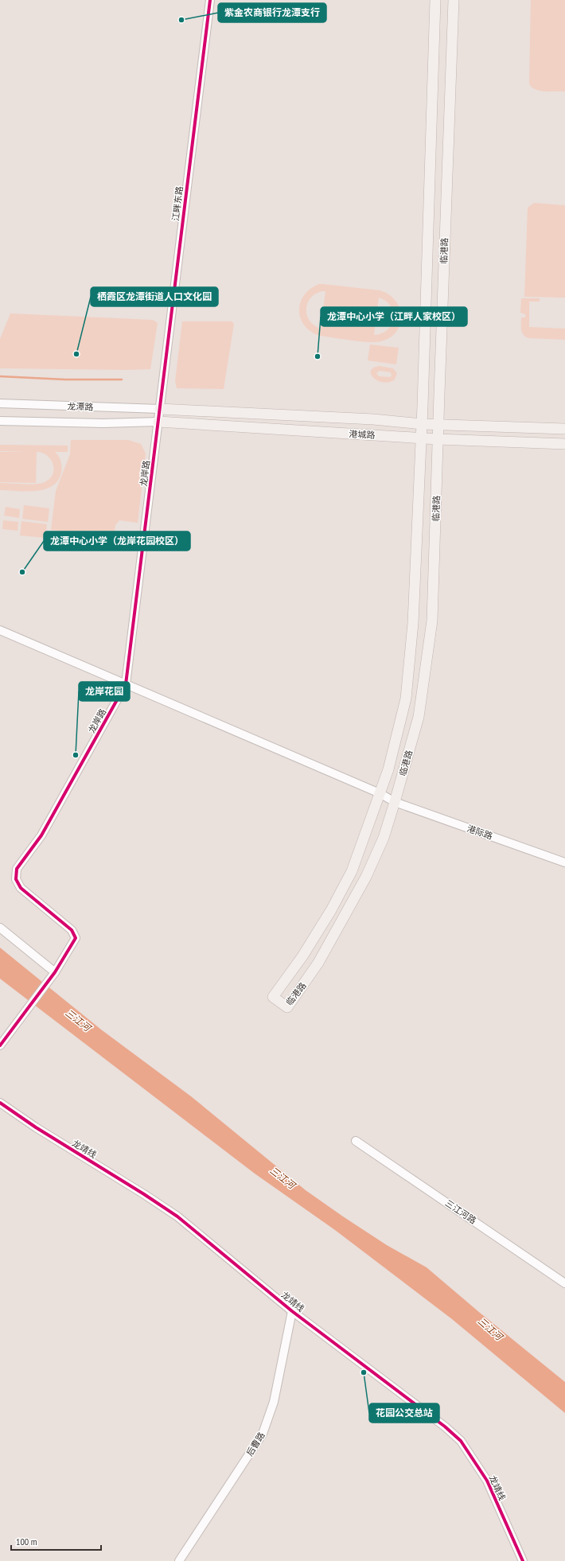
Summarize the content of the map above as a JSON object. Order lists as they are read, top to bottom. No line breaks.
{"streets":{"main road":["临港路","港城路"],"street":["江畔东路","龙潭路","龙岸路","港际路","龙靖线","三江河路","后曹路"]},"crossings":[["江畔东路","龙潭路"],["江畔东路","港城路"],["江畔东路","龙岸路"],["临港路","港城路"],["临港路","港际路"],["龙潭路","港城路"],["龙潭路","龙岸路"],["港城路","龙岸路"],["龙岸路","港际路"],["龙靖线","后曹路"]],"water":["三江河"],"places":["紫金农商银行龙潭支行","栖霞区龙潭街道人口文化园","龙潭中心小学（江畔人家校区）","龙潭中心小学（龙岸花园校区）","龙岸花园","花园公交总站"],"scale_bar":"100 m"}
